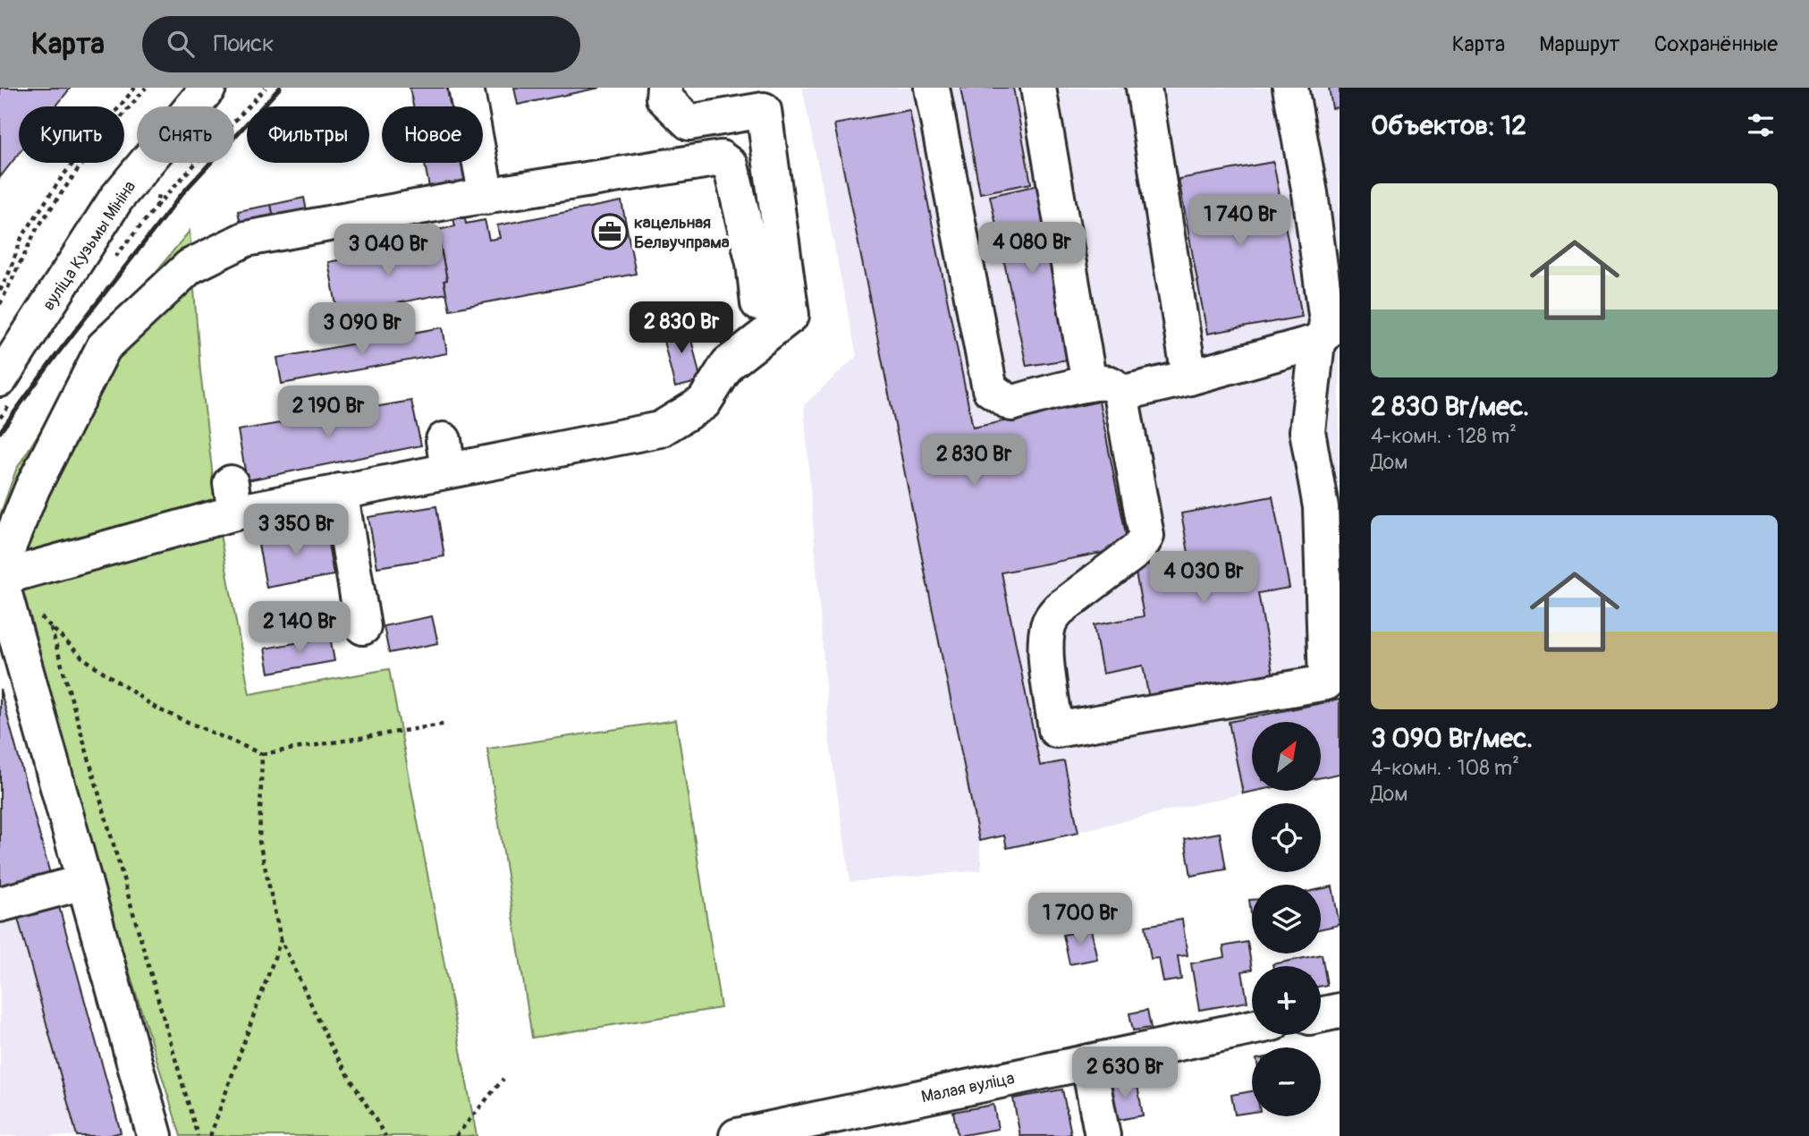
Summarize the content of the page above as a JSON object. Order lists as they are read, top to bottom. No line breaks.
{"streets":{"street":["вуліца Кузьмы Мініна","Малая вуліца"]},"places":{"office":["кацельная Белвучпрама"]},"north":"top right","page":{"header":"Карта","search":"Поиск","nav":["Карта","Маршрут","Сохранённые"],"heading":"Объектов: 12","chip":["Купить","Снять","Фильтры","Новое"],"list":[{"name":"2 830 Br/мес.","note":"4-комн. · 128 m² · Дом"},{"name":"3 090 Br/мес.","note":"4-комн. · 108 m² · Дом"}],"price":["1 740 Br","4 080 Br","3 040 Br","2 830 Br","3 090 Br","2 190 Br","2 830 Br","3 350 Br","4 030 Br","2 140 Br","1 700 Br","2 630 Br"],"map_buttons":["+","−"]}}
